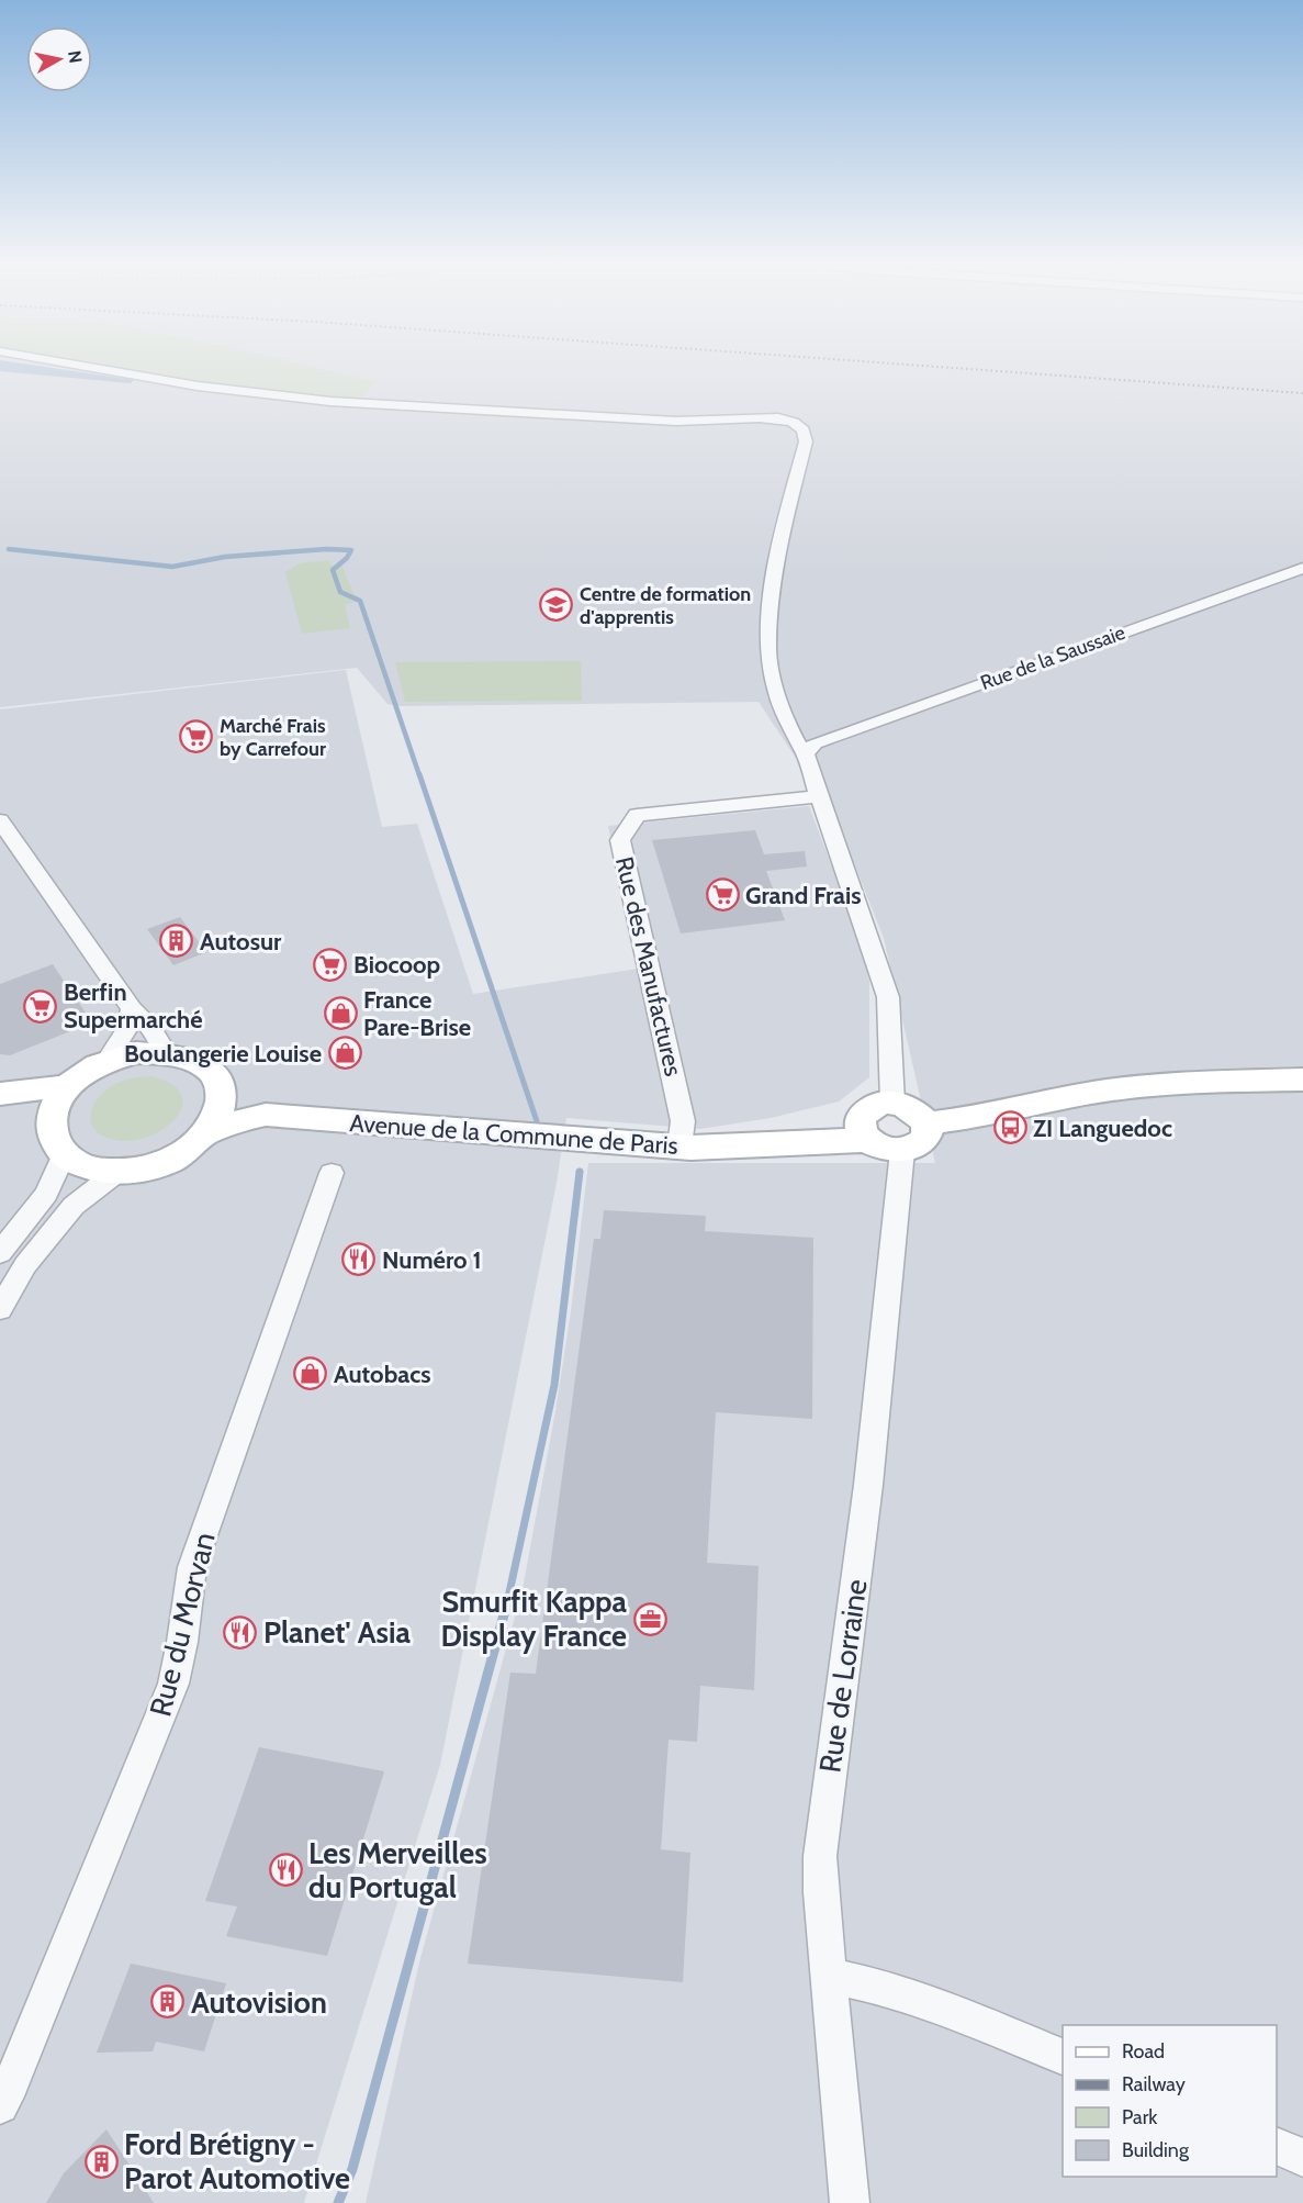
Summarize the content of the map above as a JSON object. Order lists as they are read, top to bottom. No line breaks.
{"streets":{"street":["Rue de la Saussaie","Rue des Manufactures","Avenue de la Commune de Paris","Rue du Morvan","Rue de Lorraine"]},"crossings":[["Rue des Manufactures","Avenue de la Commune de Paris"],["Avenue de la Commune de Paris","Rue de Lorraine"]],"places":{"school or university":["Centre de formation d'apprentis"],"supermarket":["Marché Frais by Carrefour","Grand Frais","Biocoop","Berfin Supermarché"],"building":["Autosur","Autovision","Ford Brétigny - Parot Automotive"],"shop":["France Pare-Brise","Boulangerie Louise","Autobacs"],"bus stop":["ZI Languedoc"],"restaurant":["Numéro 1","Planet' Asia","Les Merveilles du Portugal"],"office":["Smurfit Kappa Display France"]},"legend":["Road","Railway","Park","Building"],"north":"right"}
